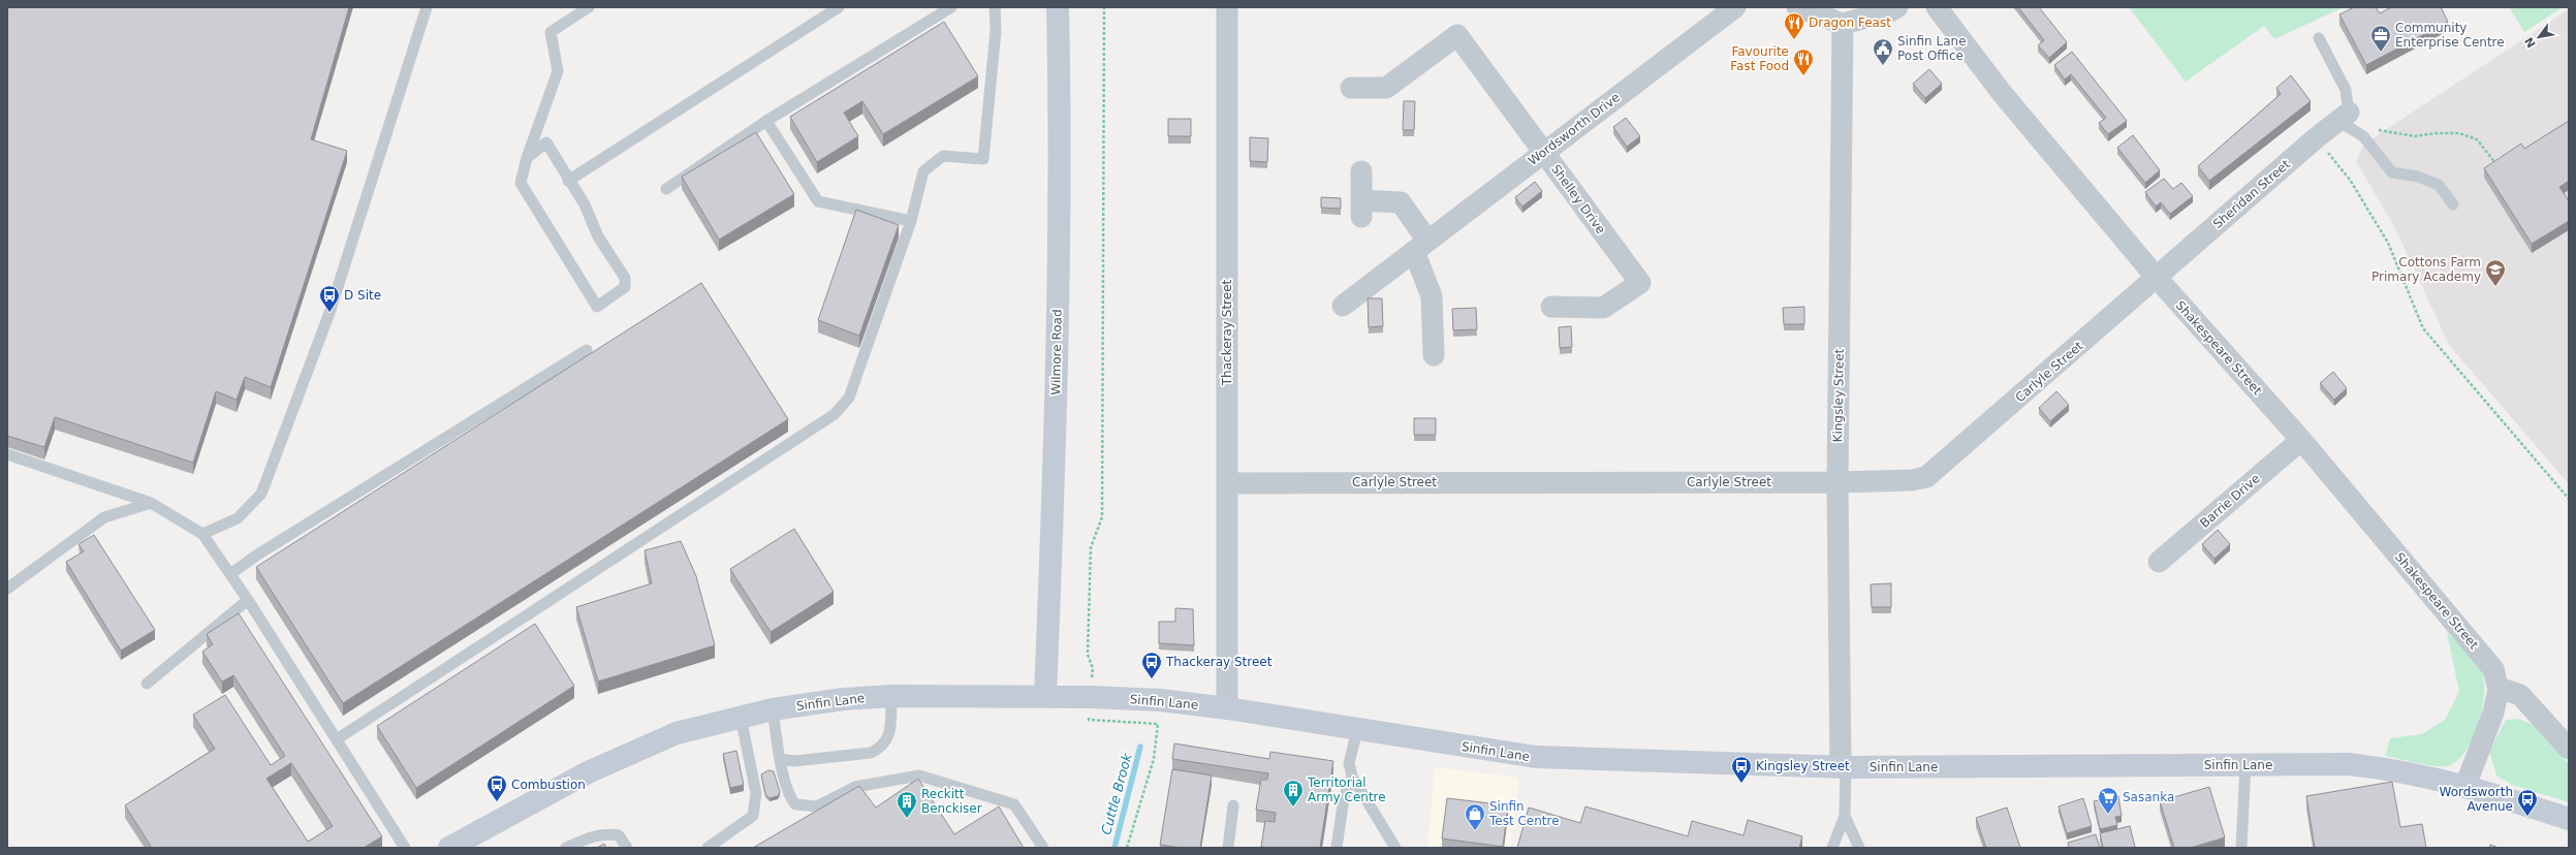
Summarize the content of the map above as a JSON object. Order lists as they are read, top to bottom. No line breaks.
{"streets":{"street":["Wordsworth Drive","Sheridan Street","Shelley Drive","Thackeray Street","Shakespeare Street","Wilmore Road","Carlyle Street","Kingsley Street","Barrie Drive","Sinfin Lane"]},"crossings":[["Wordsworth Drive","Shelley Drive"],["Sheridan Street","Shakespeare Street"],["Sheridan Street","Carlyle Street"],["Thackeray Street","Carlyle Street"],["Thackeray Street","Sinfin Lane"],["Shakespeare Street","Carlyle Street"],["Shakespeare Street","Barrie Drive"],["Shakespeare Street","Sinfin Lane"],["Wilmore Road","Sinfin Lane"],["Carlyle Street","Kingsley Street"],["Kingsley Street","Sinfin Lane"]],"water":["Cuttle Brook"],"places":{"restaurant":["Dragon Feast","Favourite Fast Food"],"office":["Community Enterprise Centre"],"public building":["Sinfin Lane Post Office"],"school or university":["Cottons Farm Primary Academy"],"bus stop":["D Site","Thackeray Street","Kingsley Street","Combustion","Wordsworth Avenue"],"building":["Territorial Army Centre","Reckitt Benckiser"],"supermarket":["Sasanka"],"shop":["Sinfin Test Centre"]},"north":"bottom left"}
